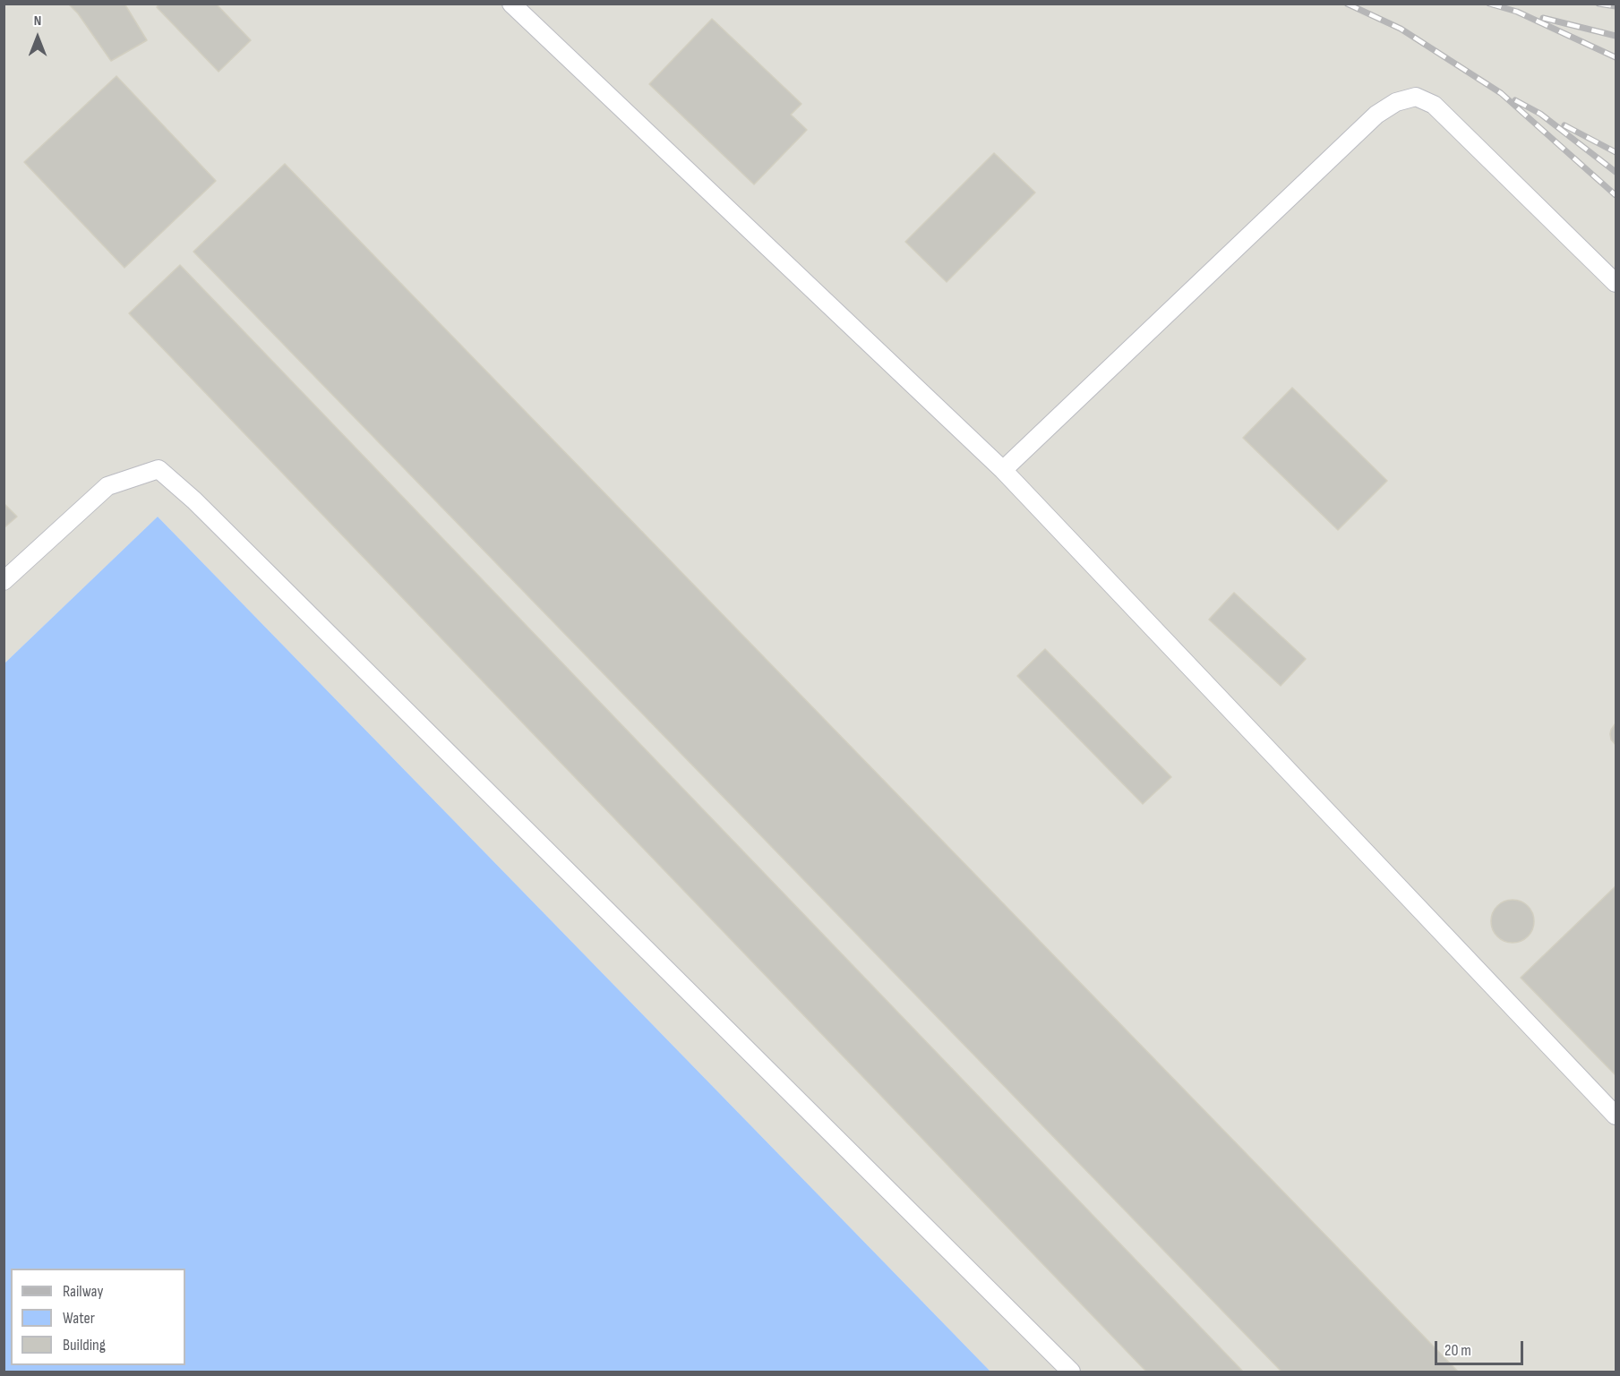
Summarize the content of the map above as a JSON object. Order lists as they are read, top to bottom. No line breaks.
{"legend":["Railway","Water","Building"],"scale_bar":"20 m","north":"top"}
